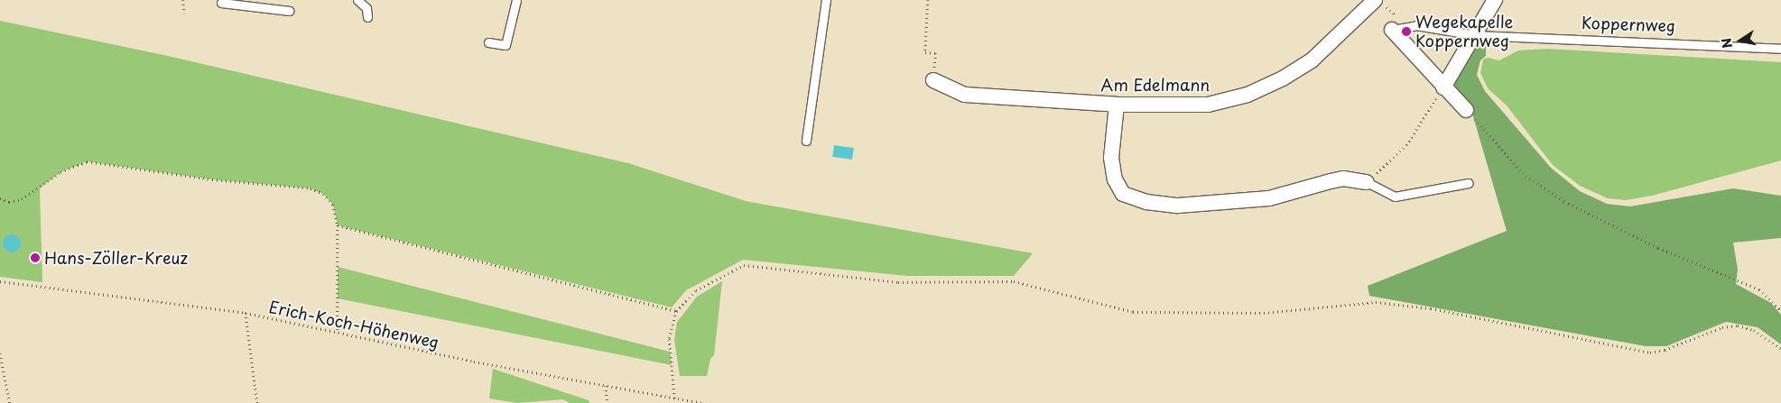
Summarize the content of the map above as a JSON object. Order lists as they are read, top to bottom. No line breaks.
{"streets":{"street":["Am Edelmann"],"lane":["Koppernweg"],"path":["Erich-Koch-Höhenweg"]},"places":["Wegekapelle Koppernweg","Hans-Zöller-Kreuz"],"north":"left"}
